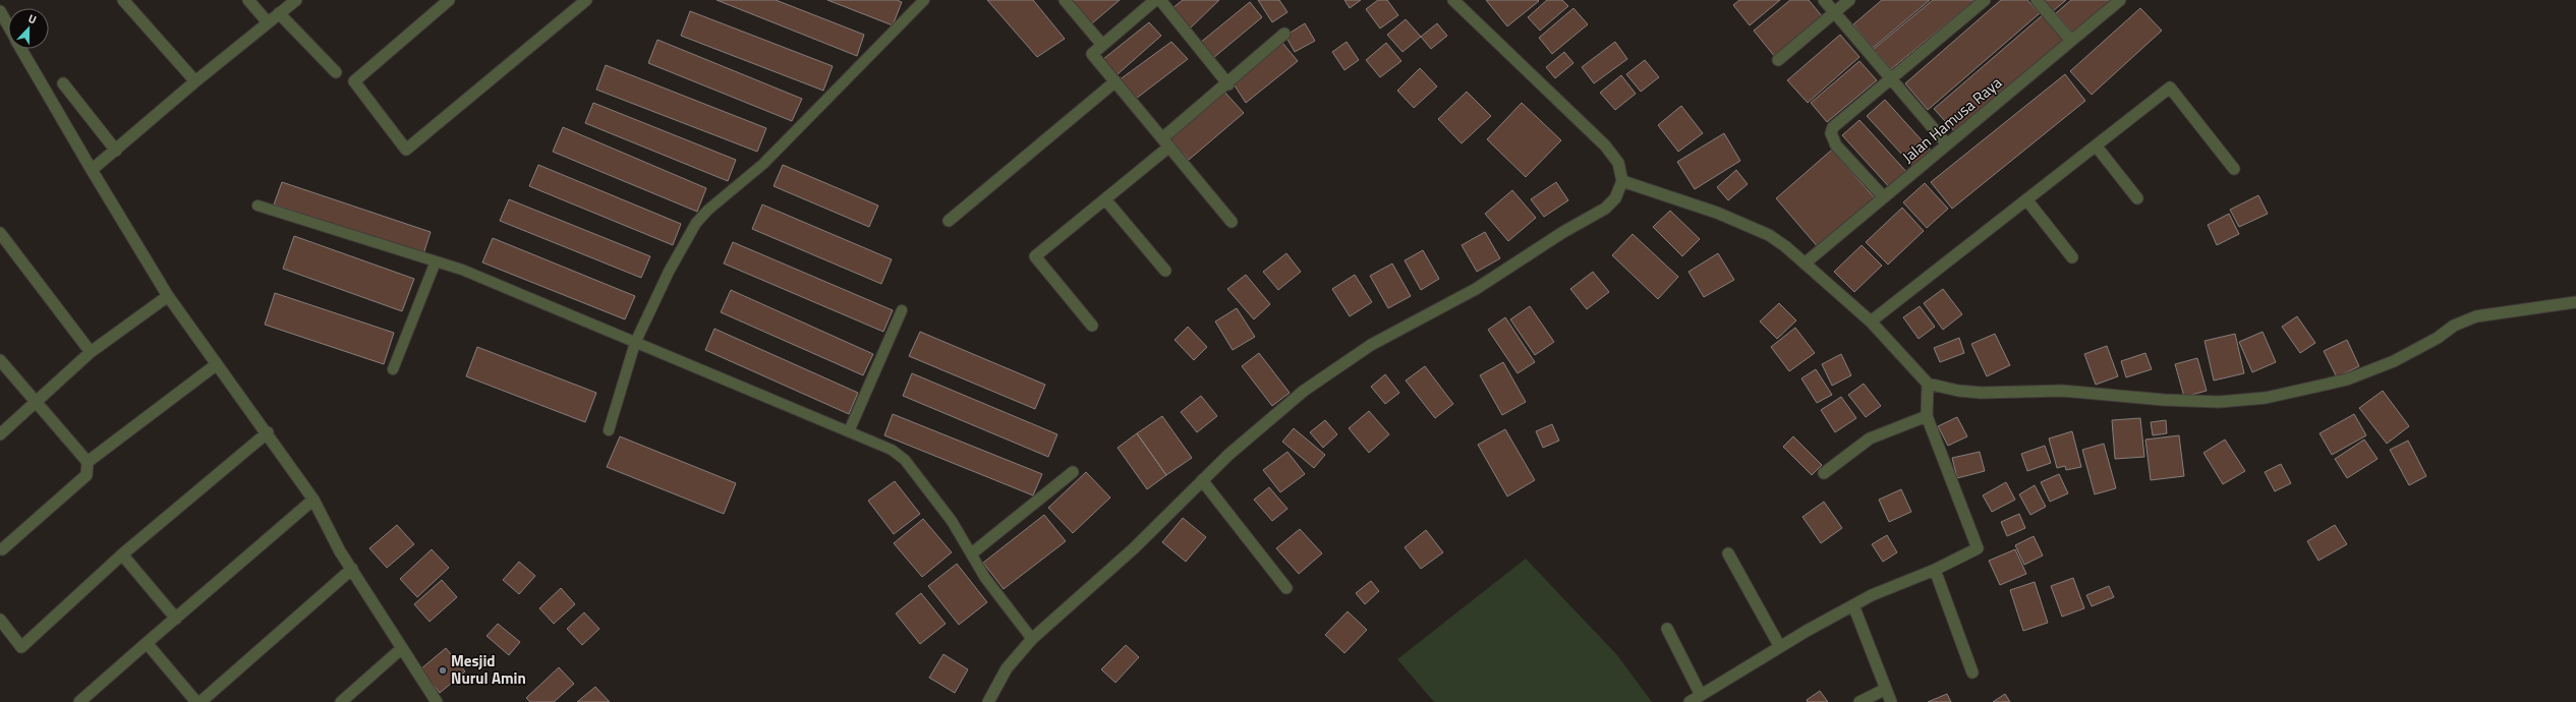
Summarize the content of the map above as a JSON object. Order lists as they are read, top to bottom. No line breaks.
{"streets":{"street":["Jalan Hamusa Raya"]},"places":["Mesjid Nurul Amin"],"north":"top"}
